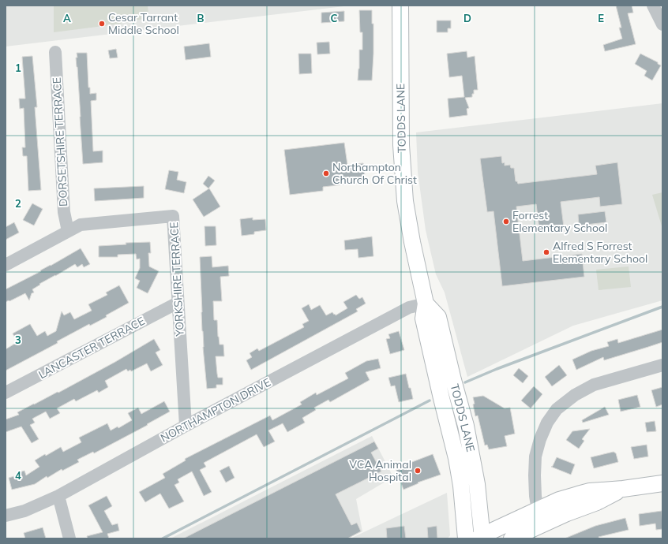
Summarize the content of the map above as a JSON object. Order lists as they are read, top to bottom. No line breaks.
{"streets":{"main road":["TODDS LANE"],"street":["DORSETSHIRE TERRACE","YORKSHIRE TERRACE","LANCASTER TERRACE","NORTHAMPTON DRIVE"]},"crossings":[["TODDS LANE","NORTHAMPTON DRIVE"],["DORSETSHIRE TERRACE","YORKSHIRE TERRACE"],["YORKSHIRE TERRACE","LANCASTER TERRACE"],["YORKSHIRE TERRACE","NORTHAMPTON DRIVE"]],"places":["Cesar Tarrant Middle School","Northampton Church Of Christ","Forrest Elementary School","Alfred S Forrest Elementary School","VCA Animal Hospital"],"grid":{"columns":["A","B","C","D","E"],"rows":["1","2","3","4"]}}
